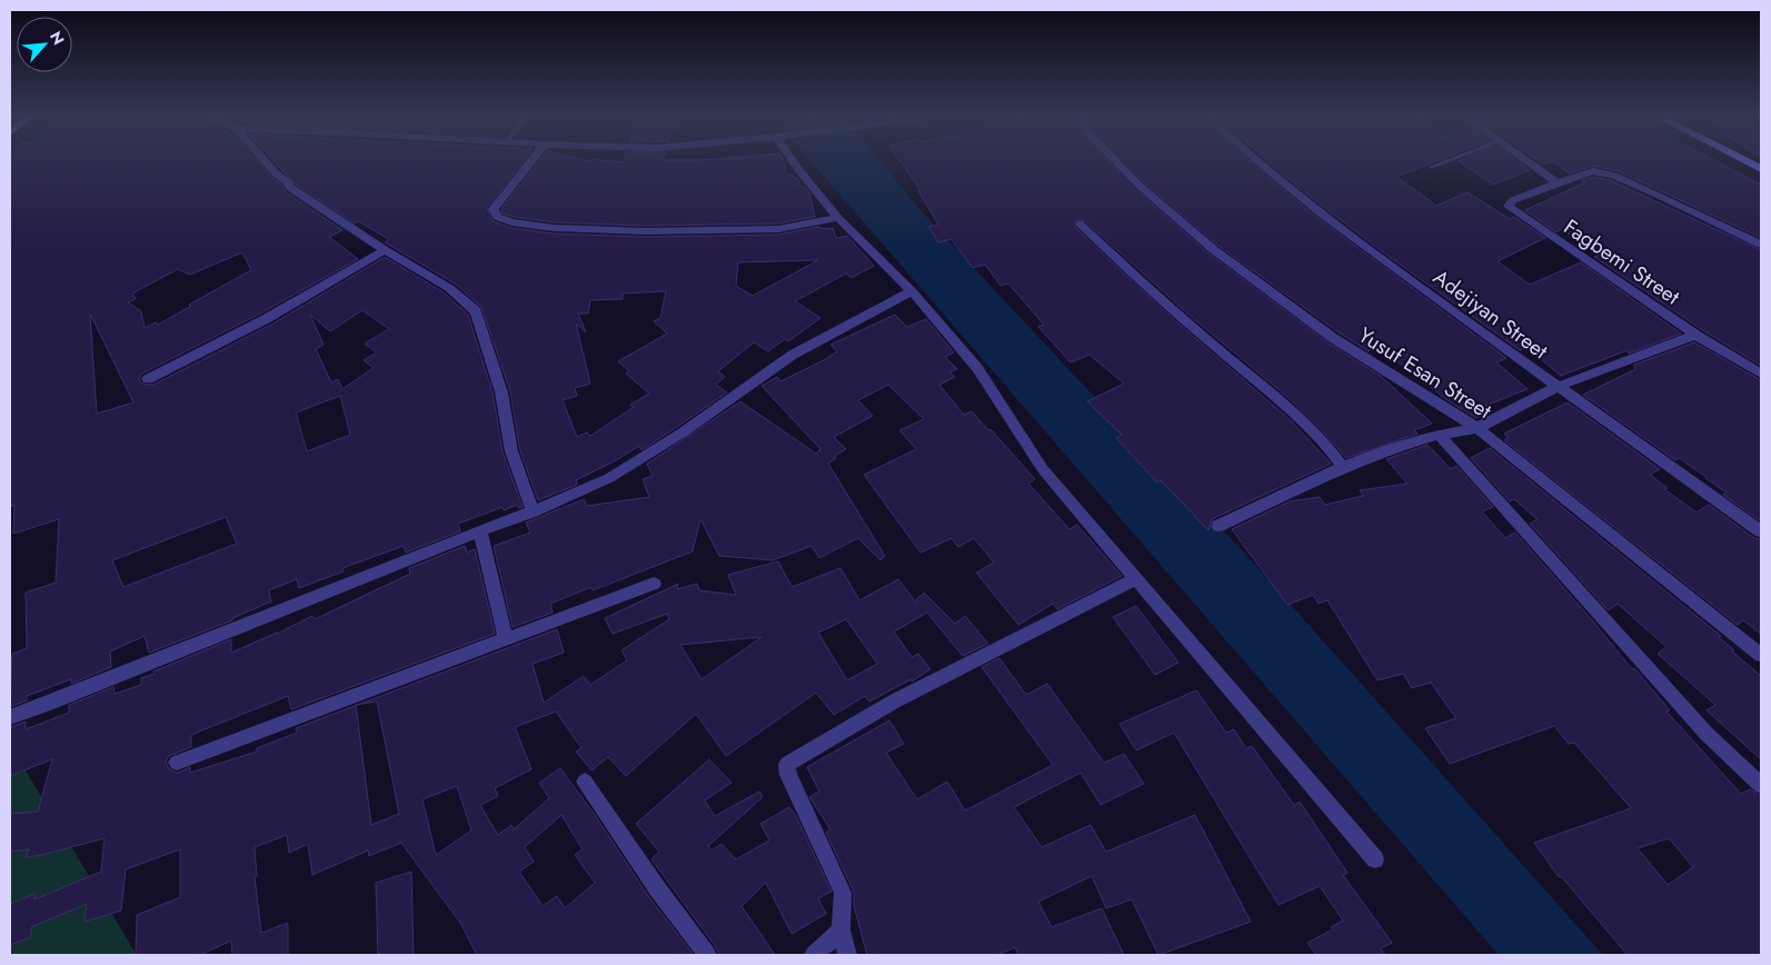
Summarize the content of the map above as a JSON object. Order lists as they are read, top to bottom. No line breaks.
{"streets":{"street":["Fagbemi Street","Adejiyan Street","Yusuf Esan Street"]},"north":"top right"}
